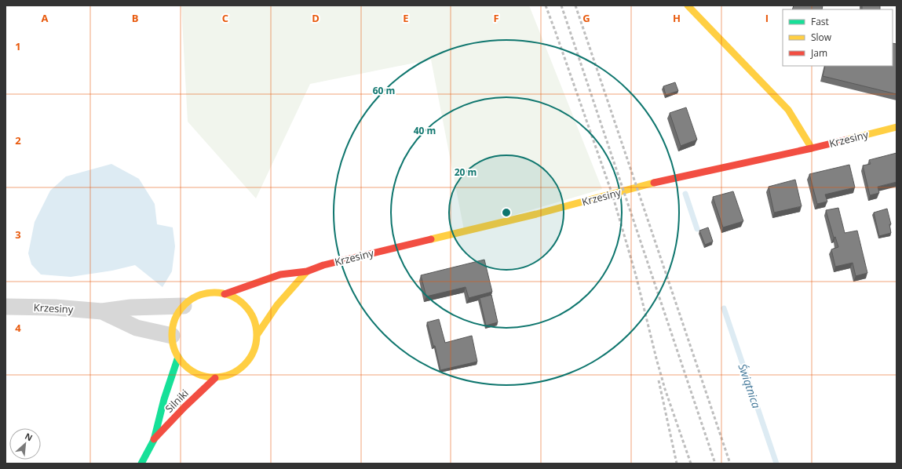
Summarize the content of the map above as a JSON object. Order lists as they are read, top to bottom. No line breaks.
{"streets":{"street":["Krzesiny","Silniki"]},"crossings":[["Krzesiny","Silniki"]],"water":["Świątnica"],"legend":["Fast","Slow","Jam"],"north":"top right","grid":{"columns":["A","B","C","D","E","F","G","H","I"],"rows":["1","2","3","4"]},"rings":["60 m","40 m","20 m"]}
